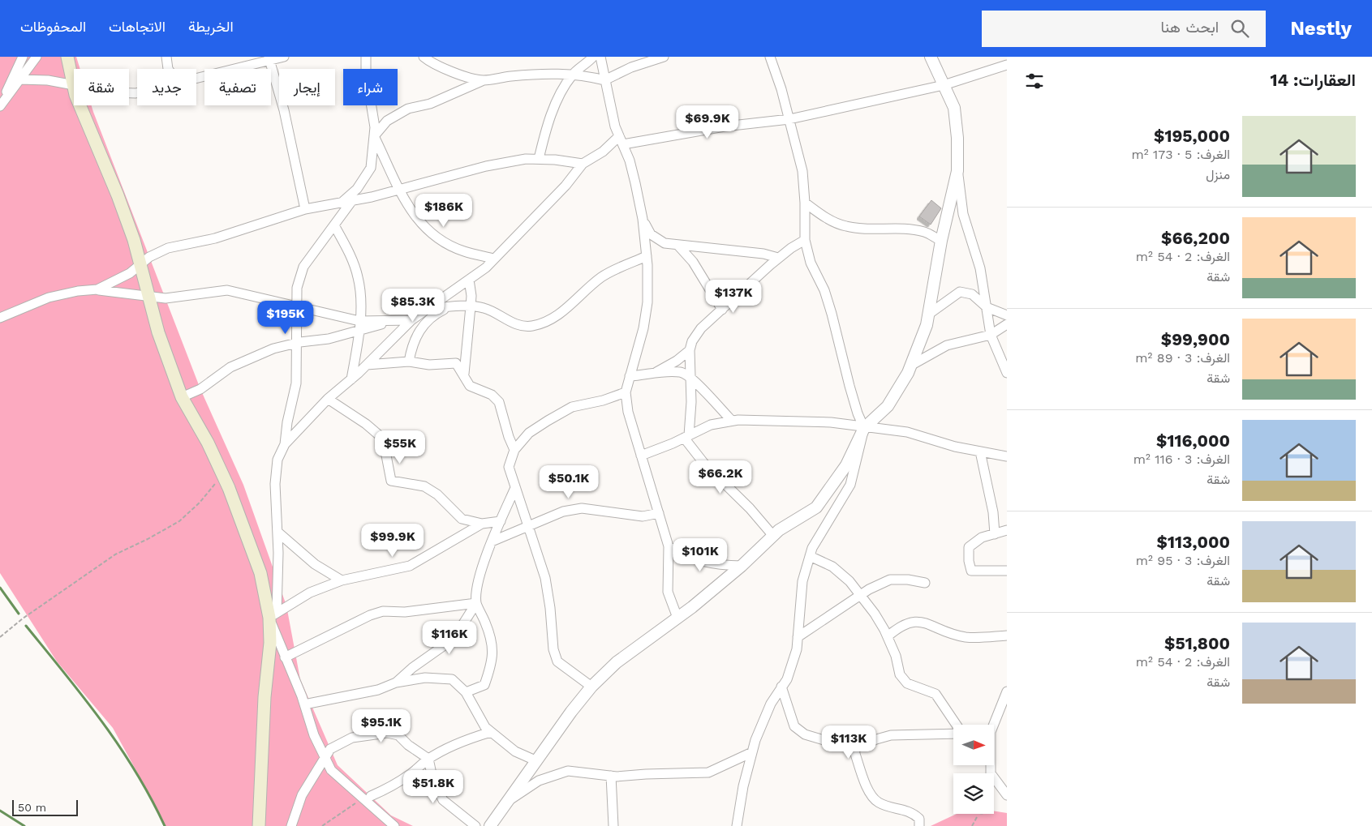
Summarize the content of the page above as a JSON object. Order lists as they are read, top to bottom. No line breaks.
{"scale_bar":"50 m","north":"right","page":{"header":"Nestly","search":"ابحث هنا","nav":["الخريطة","الاتجاهات","المحفوظات"],"heading":"العقارات: 14","chip":["شراء","إيجار","تصفية","جديد","شقة"],"list":[{"name":"$195,000","note":"الغرف: 5 · 173 m² · منزل"},{"name":"$66,200","note":"الغرف: 2 · 54 m² · شقة"},{"name":"$99,900","note":"الغرف: 3 · 89 m² · شقة"},{"name":"$116,000","note":"الغرف: 3 · 116 m² · شقة"},{"name":"$113,000","note":"الغرف: 3 · 95 m² · شقة"},{"name":"$51,800","note":"الغرف: 2 · 54 m² · شقة"}],"price":["$69.9K","$186K","$137K","$85.3K","$195K","$55K","$66.2K","$50.1K","$99.9K","$101K","$116K","$95.1K","$113K","$51.8K"],"scale":"50 m"}}
